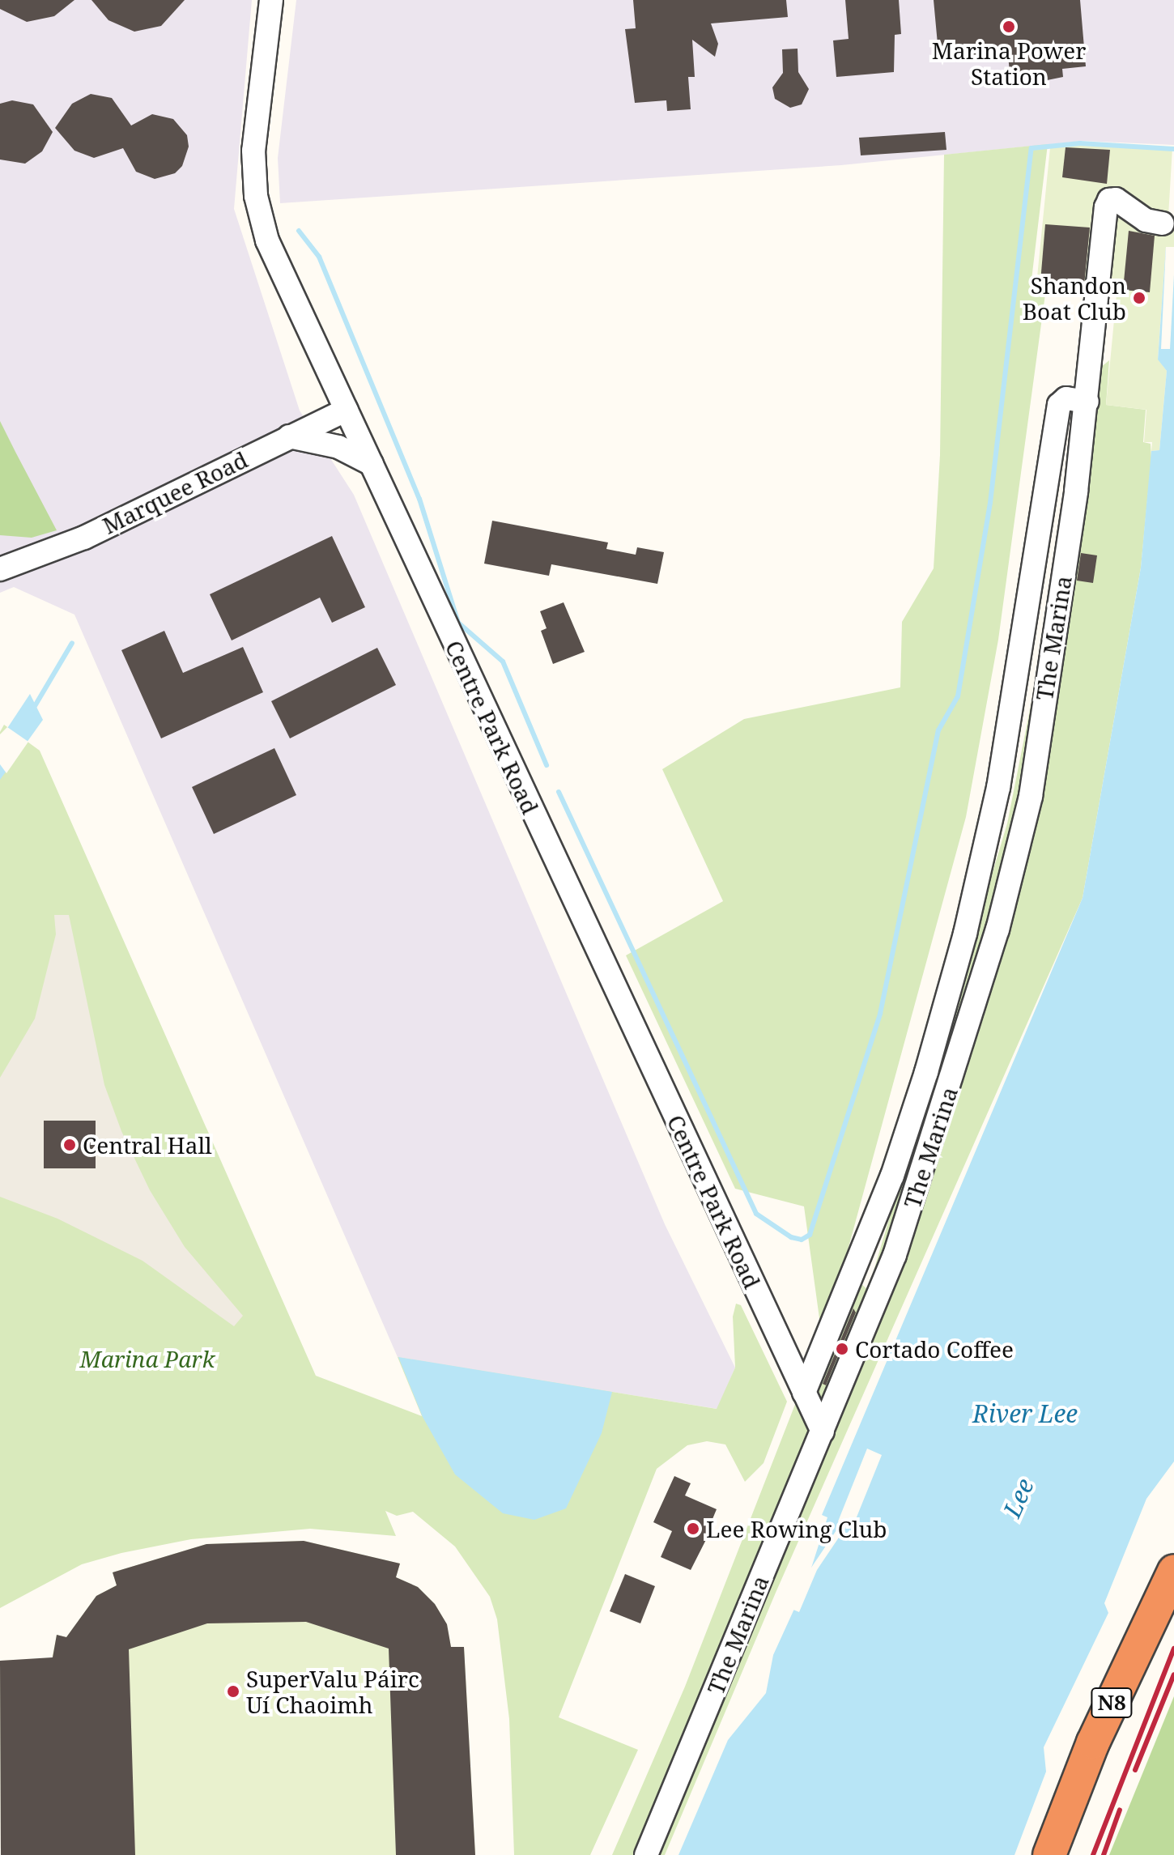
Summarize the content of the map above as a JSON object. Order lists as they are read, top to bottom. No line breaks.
{"streets":{"highway":["N8"],"street":["Marquee Road","The Marina","Centre Park Road"]},"crossings":[["Marquee Road","Centre Park Road"],["The Marina","Centre Park Road"]],"water":["River Lee","Lee"],"parks":["Marina Park"],"places":["Marina Power Station","Shandon Boat Club","Central Hall","Cortado Coffee","Lee Rowing Club","SuperValu Páirc Uí Chaoimh"]}
